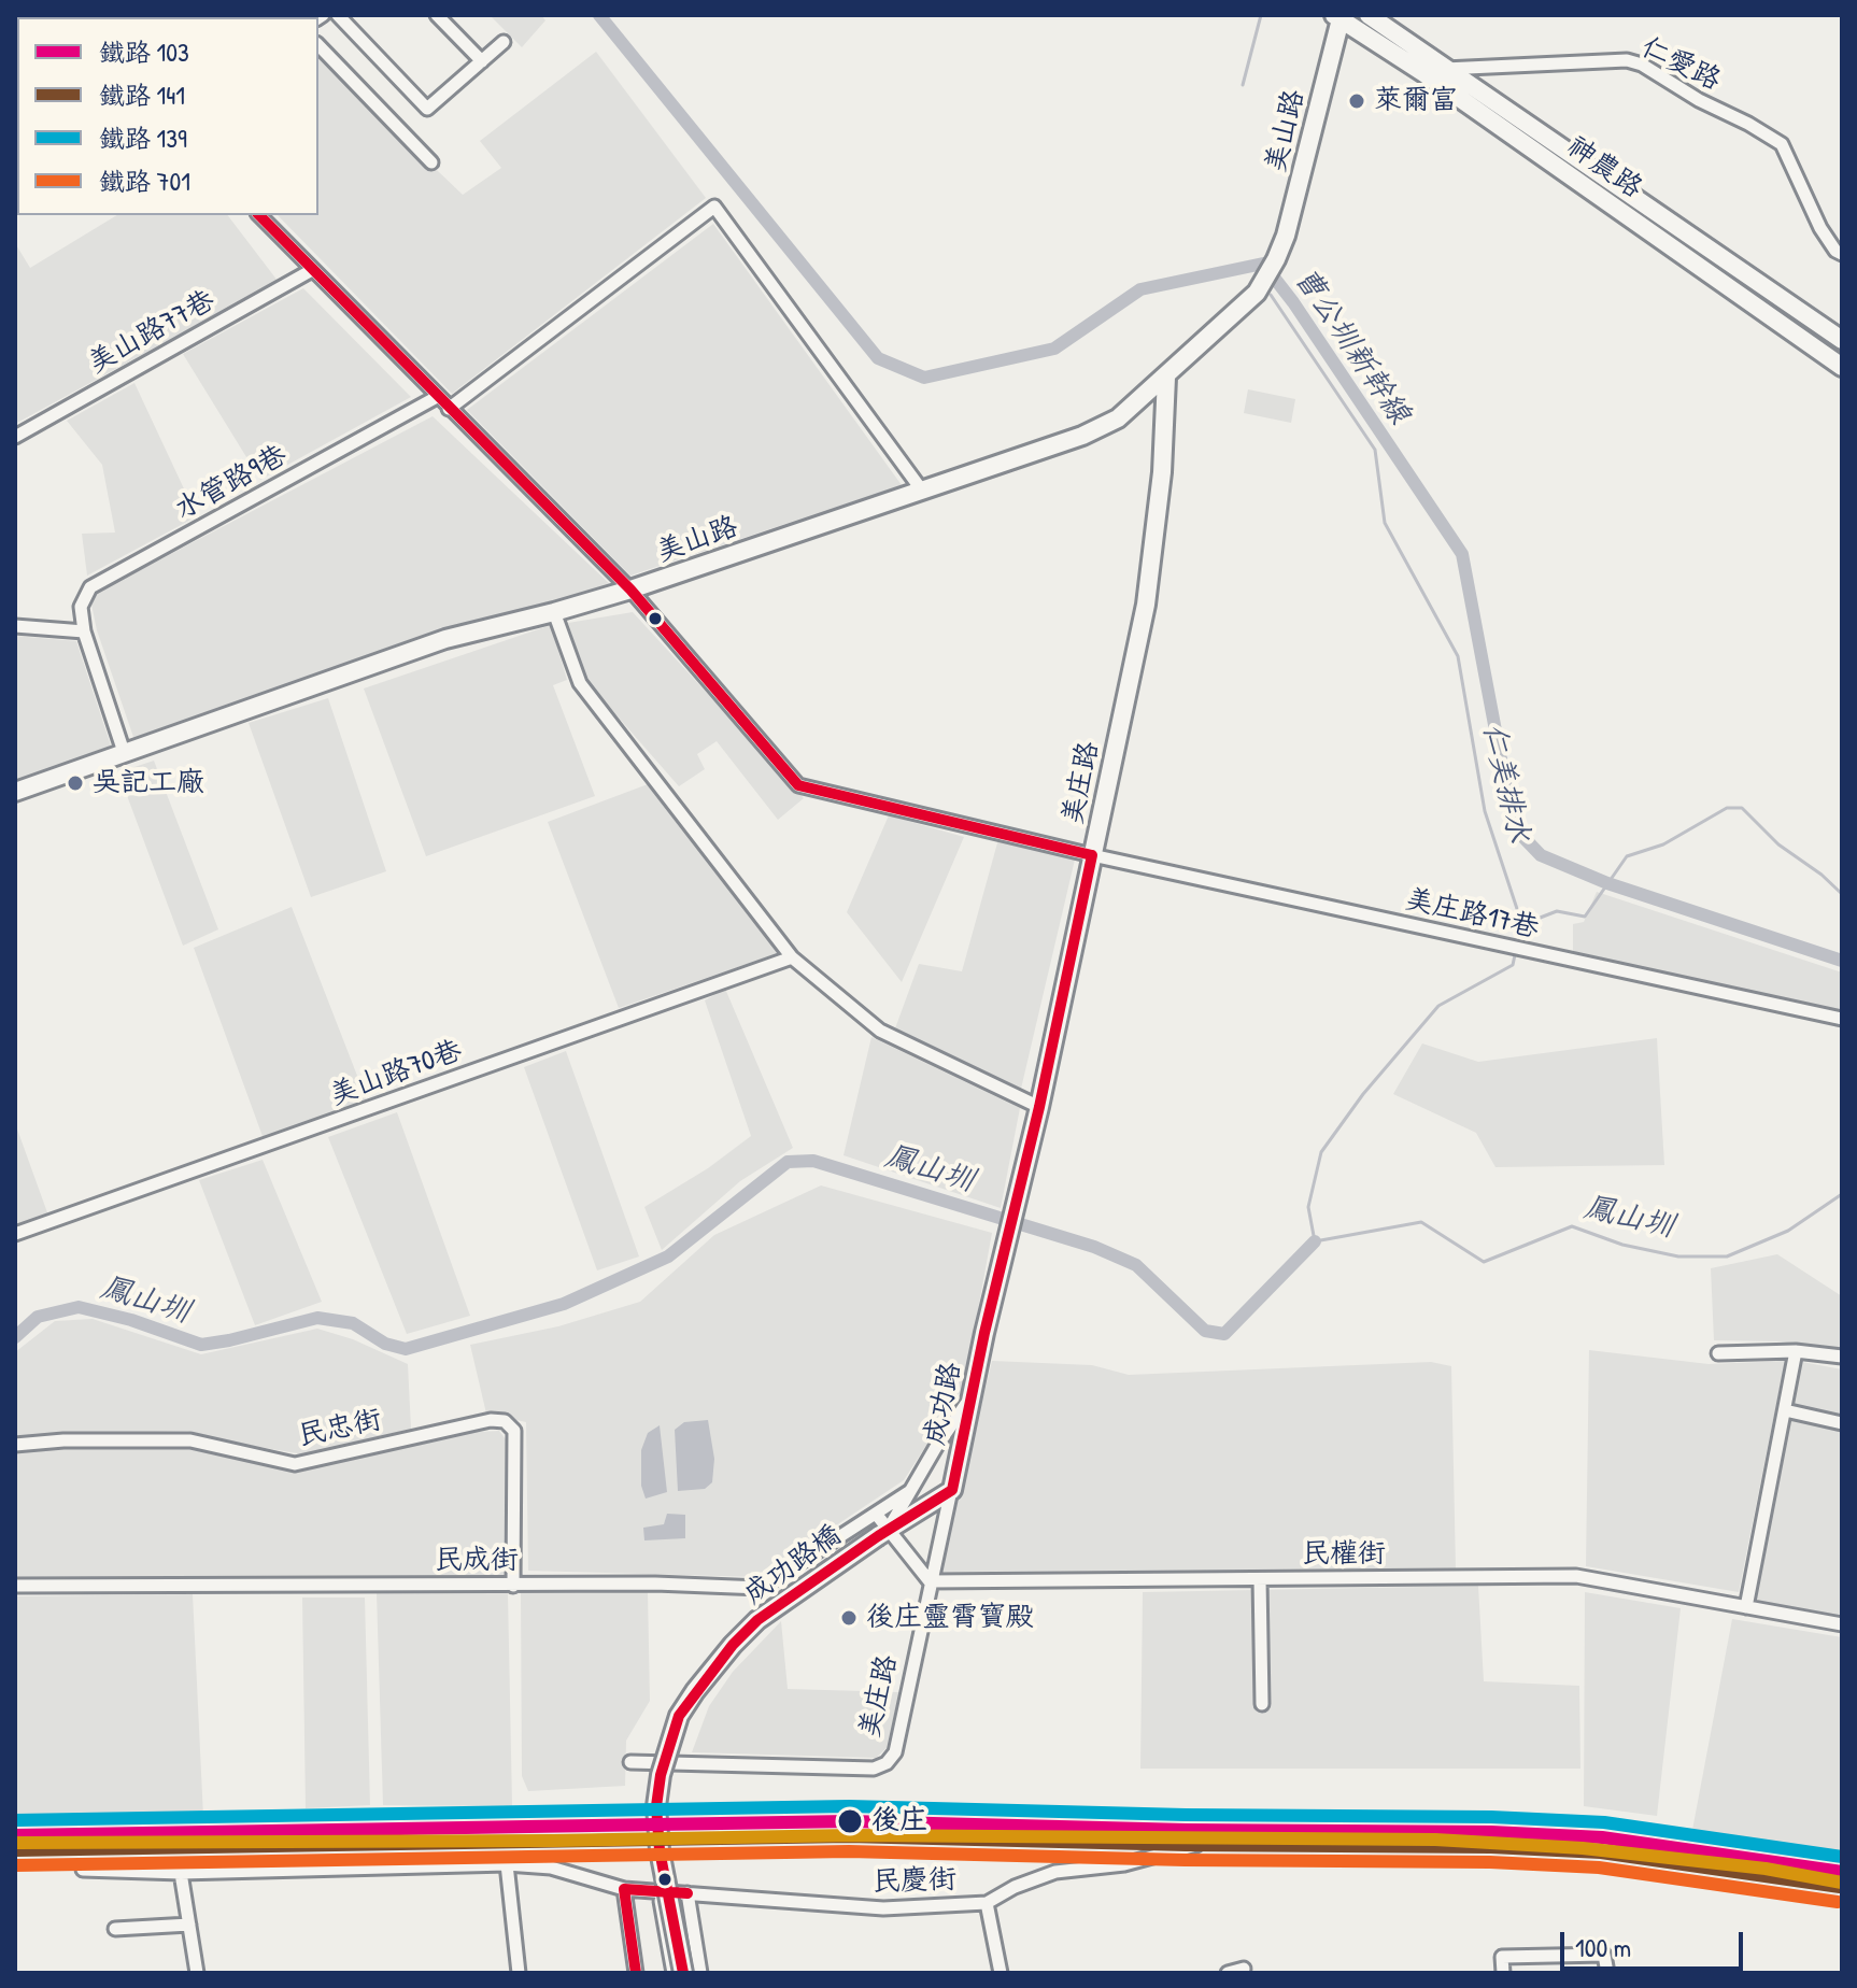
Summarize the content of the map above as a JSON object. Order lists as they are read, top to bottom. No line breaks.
{"streets":{"street":["仁愛路","美山路","神農路","美山路77巷","水管路9巷","美庄路","美庄路17巷","美山路70巷","成功路","民忠街","民權街","民成街","成功路橋","民慶街"]},"crossings":[["仁愛路","神農路"],["美山路","神農路"],["美山路","美庄路"],["美山路","美庄路17巷"],["美山路77巷","美庄路17巷"],["水管路9巷","美庄路17巷"],["美庄路","美庄路17巷"],["美庄路","成功路"],["美庄路","民權街"],["成功路","成功路橋"],["民忠街","民成街"]],"water":["曹公圳新幹線","仁美排水","鳳山圳"],"places":["萊爾富","吳記工廠","後庄靈霄寶殿","後庄"],"lines":["rail line 139","rail line 103","rail line 141","rail line 701"],"legend":["鐵路 103","鐵路 141","鐵路 139","鐵路 701"],"scale_bar":"100 m"}
